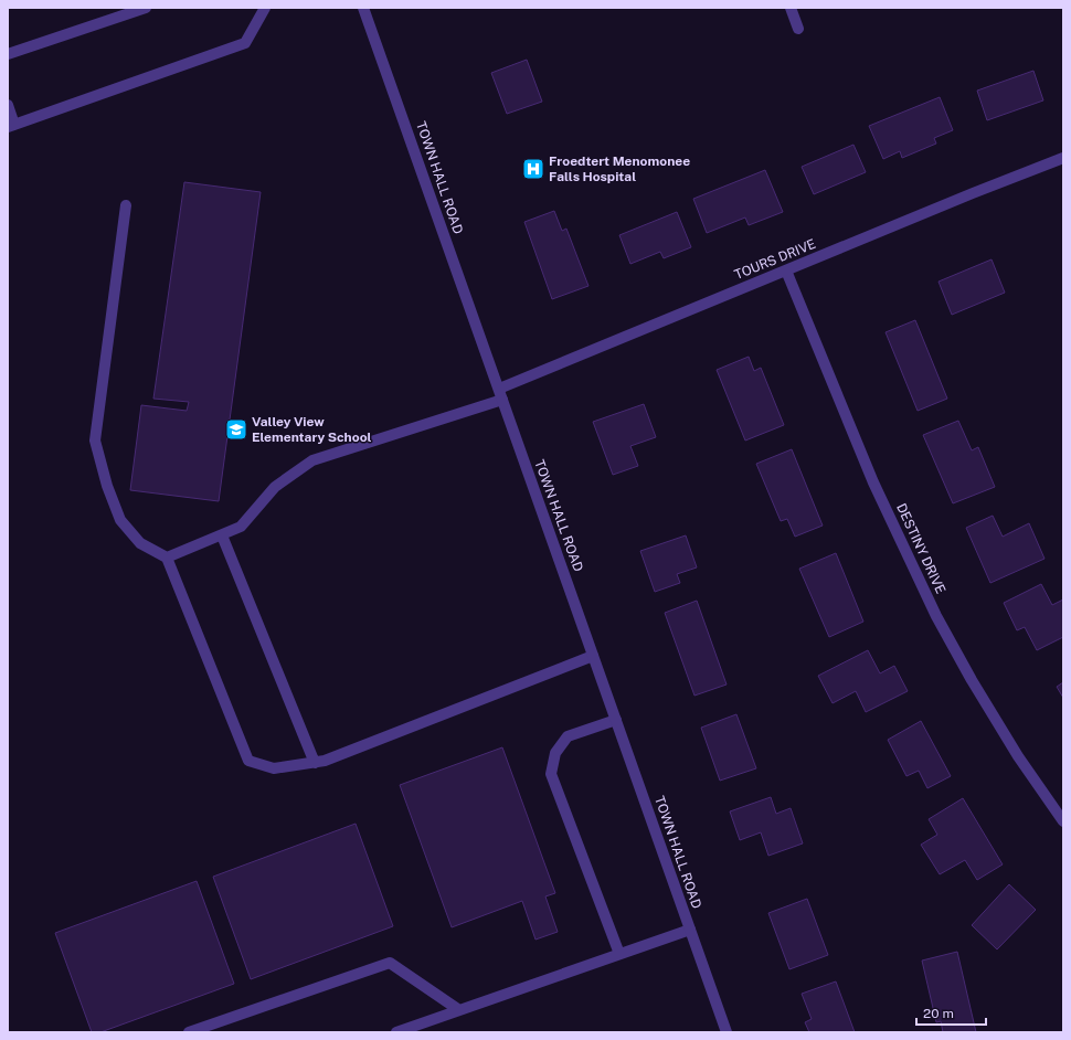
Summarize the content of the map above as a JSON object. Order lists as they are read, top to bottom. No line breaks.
{"streets":{"street":["TOWN HALL ROAD","TOURS DRIVE","DESTINY DRIVE"]},"crossings":[["TOWN HALL ROAD","TOURS DRIVE"],["TOURS DRIVE","DESTINY DRIVE"]],"places":{"hospital":["Froedtert Menomonee Falls Hospital"],"school or university":["Valley View Elementary School"]},"scale_bar":"20 m"}
